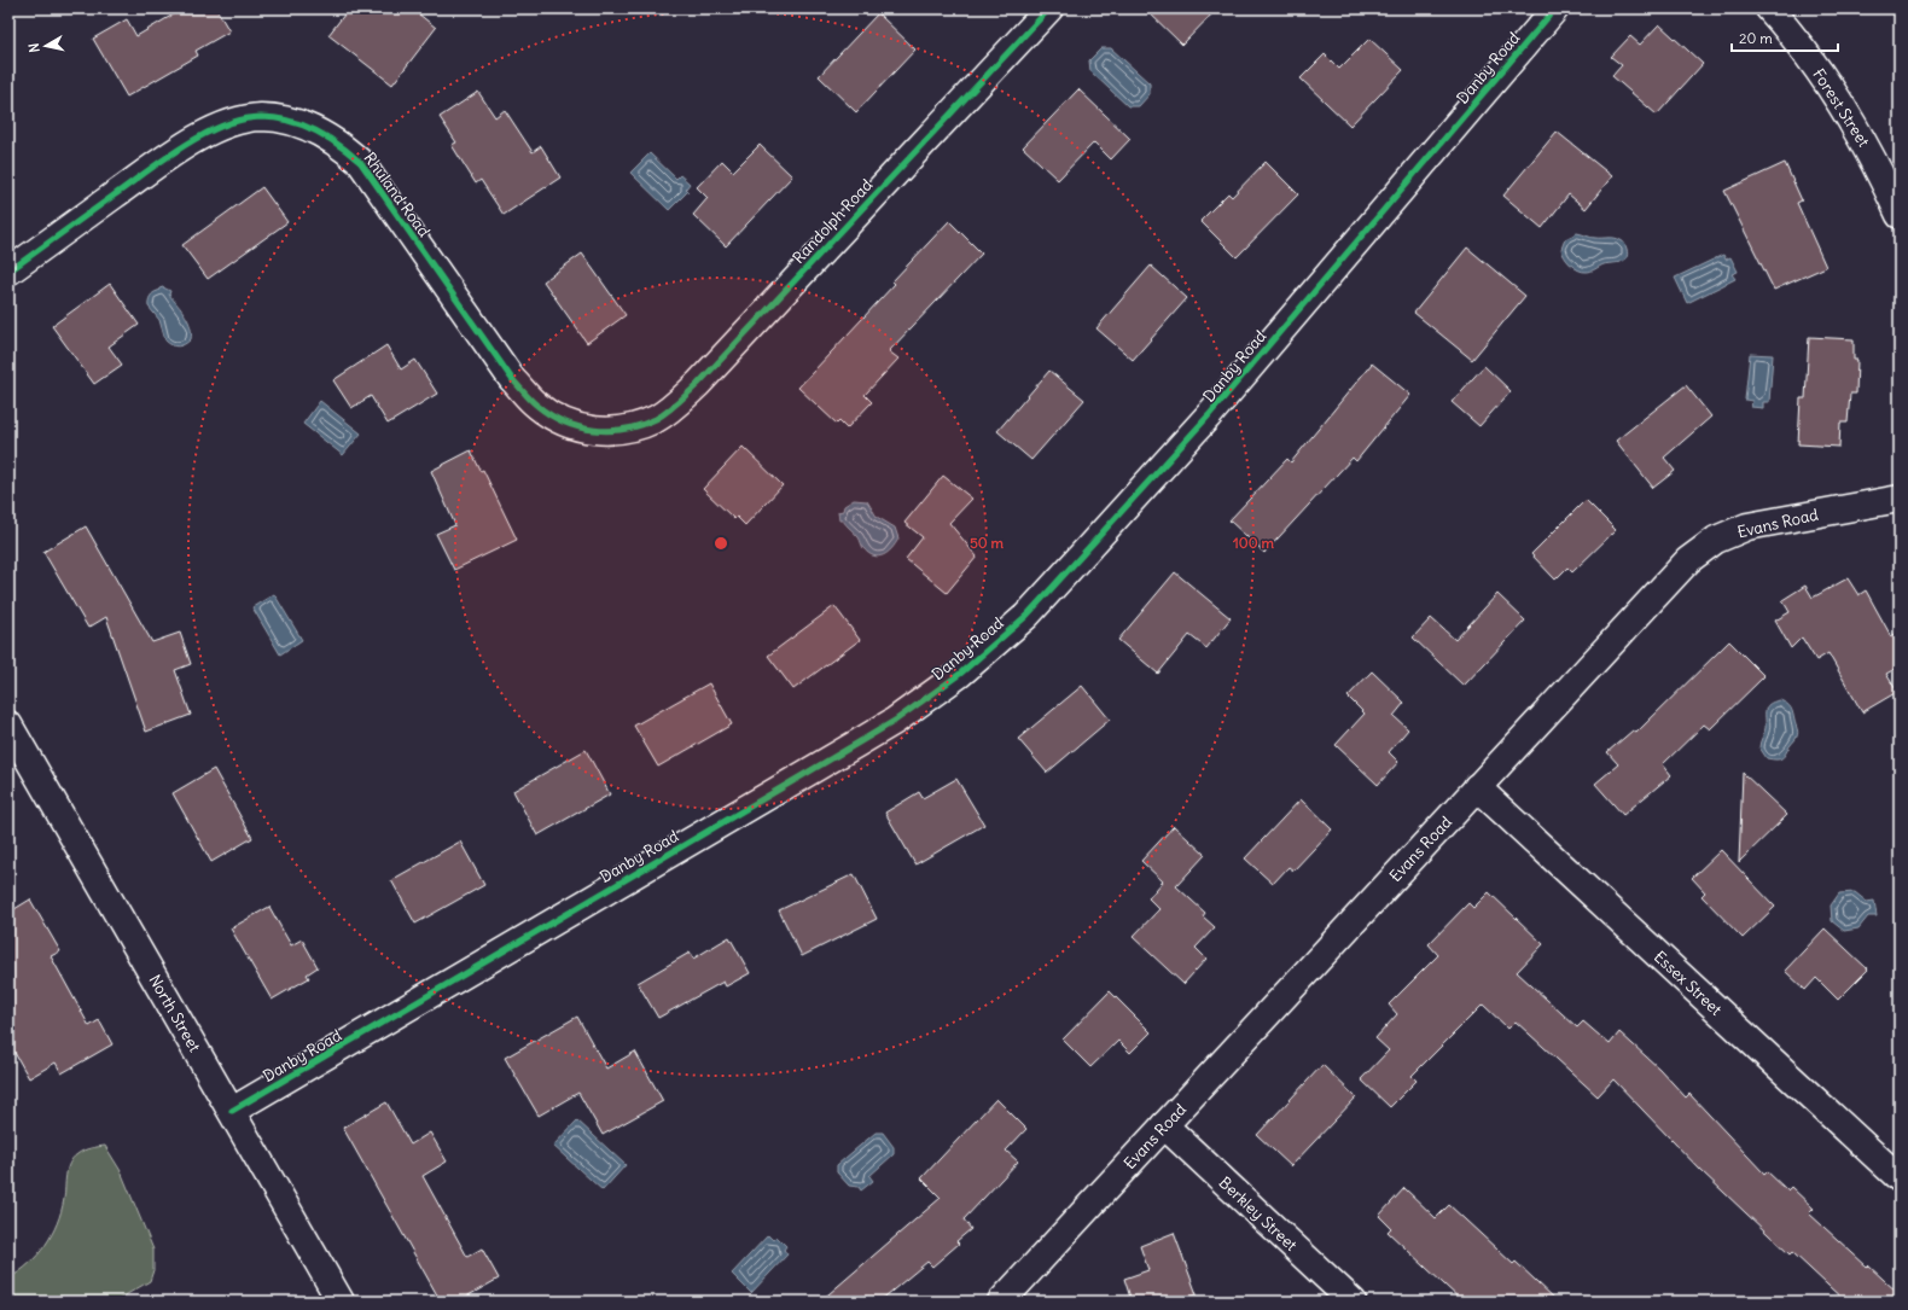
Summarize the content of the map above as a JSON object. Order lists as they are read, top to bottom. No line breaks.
{"streets":{"street":["Danby Road","Forest Street","Rhuland Road","Randolph Road","Evans Road","Essex Street","North Street","Berkley Street"]},"crossings":[["Danby Road","North Street"],["Rhuland Road","Randolph Road"],["Evans Road","Essex Street"],["Evans Road","Berkley Street"]],"scale_bar":"20 m","north":"left","rings":["50 m","100 m"]}
